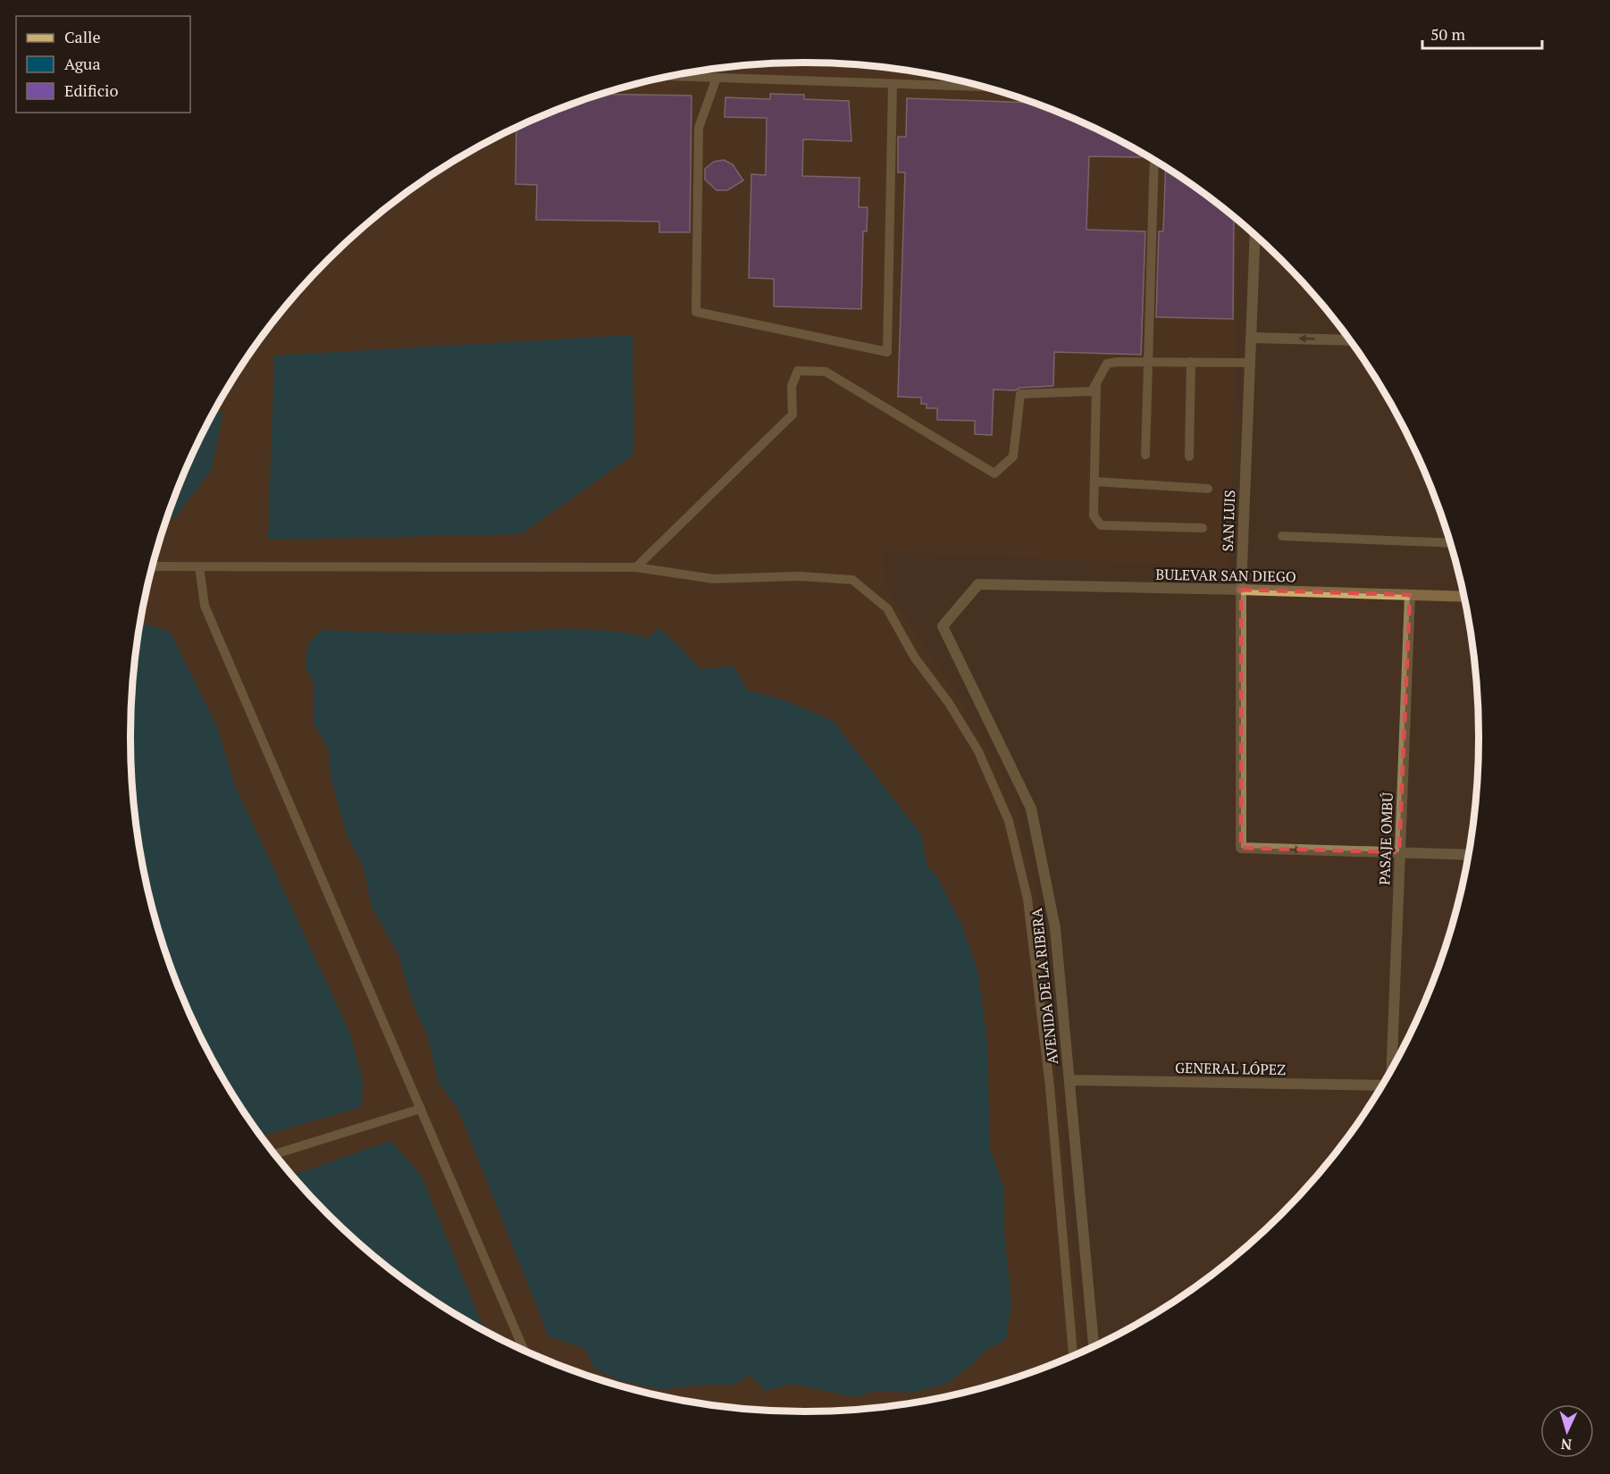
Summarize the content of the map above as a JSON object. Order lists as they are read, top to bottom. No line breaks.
{"streets":{"street":["SAN LUIS","BULEVAR SAN DIEGO","PASAJE OMBÚ","AVENIDA DE LA RIBERA","GENERAL LÓPEZ"]},"crossings":[["SAN LUIS","BULEVAR SAN DIEGO"],["SAN LUIS","PASAJE OMBÚ"],["BULEVAR SAN DIEGO","PASAJE OMBÚ"],["BULEVAR SAN DIEGO","AVENIDA DE LA RIBERA"],["AVENIDA DE LA RIBERA","GENERAL LÓPEZ"]],"legend":["Calle","Agua","Edificio"],"scale_bar":"50 m","north":"bottom"}
